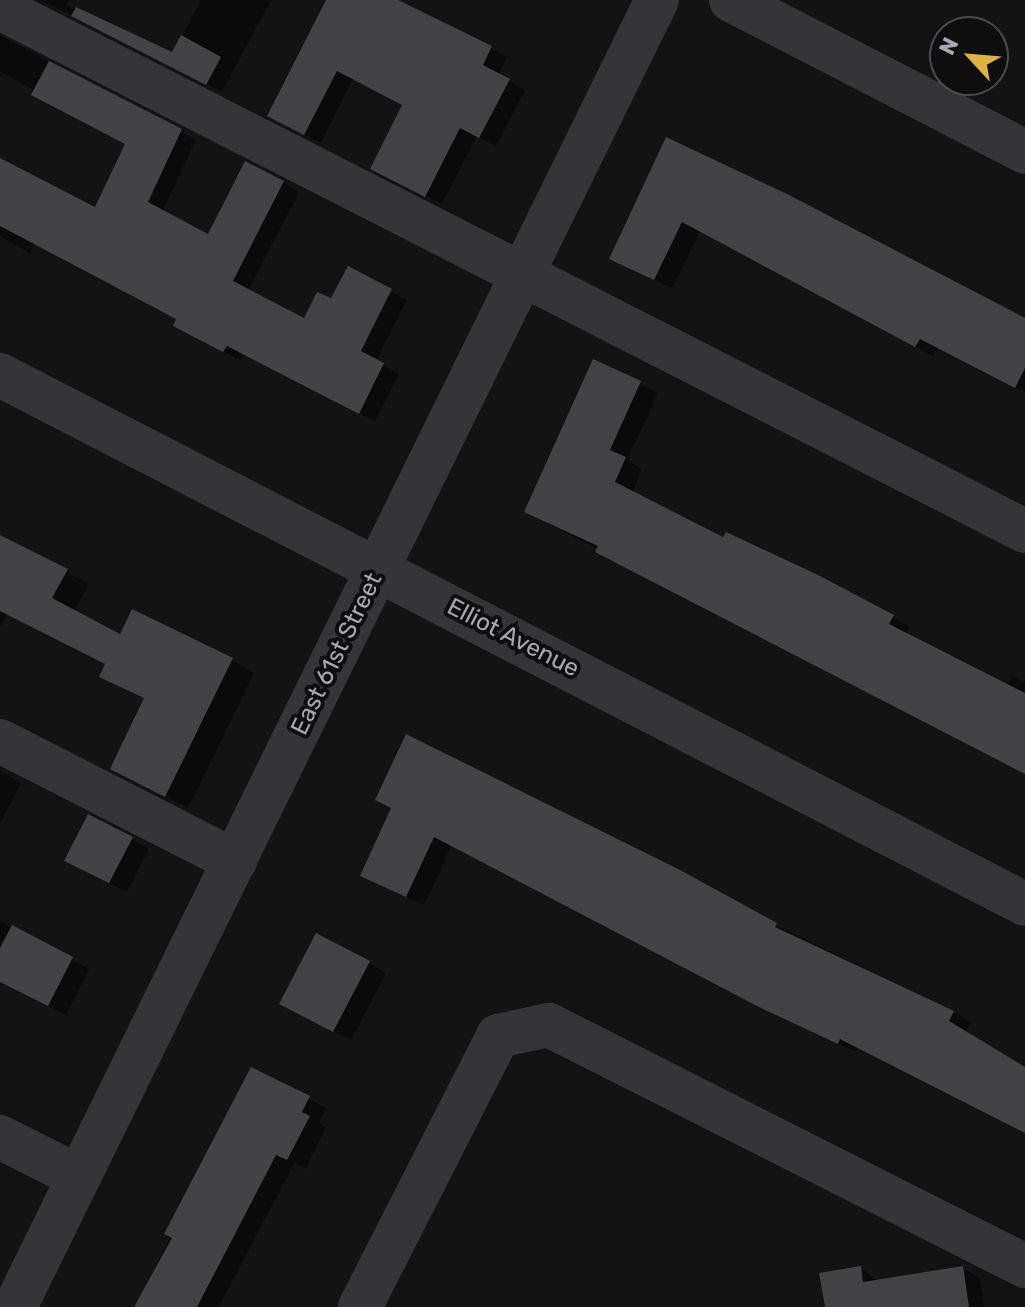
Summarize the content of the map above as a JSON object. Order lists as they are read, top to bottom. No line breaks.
{"streets":{"street":["Elliot Avenue","East 61st Street"]},"crossings":[["Elliot Avenue","East 61st Street"]],"north":"top left"}
